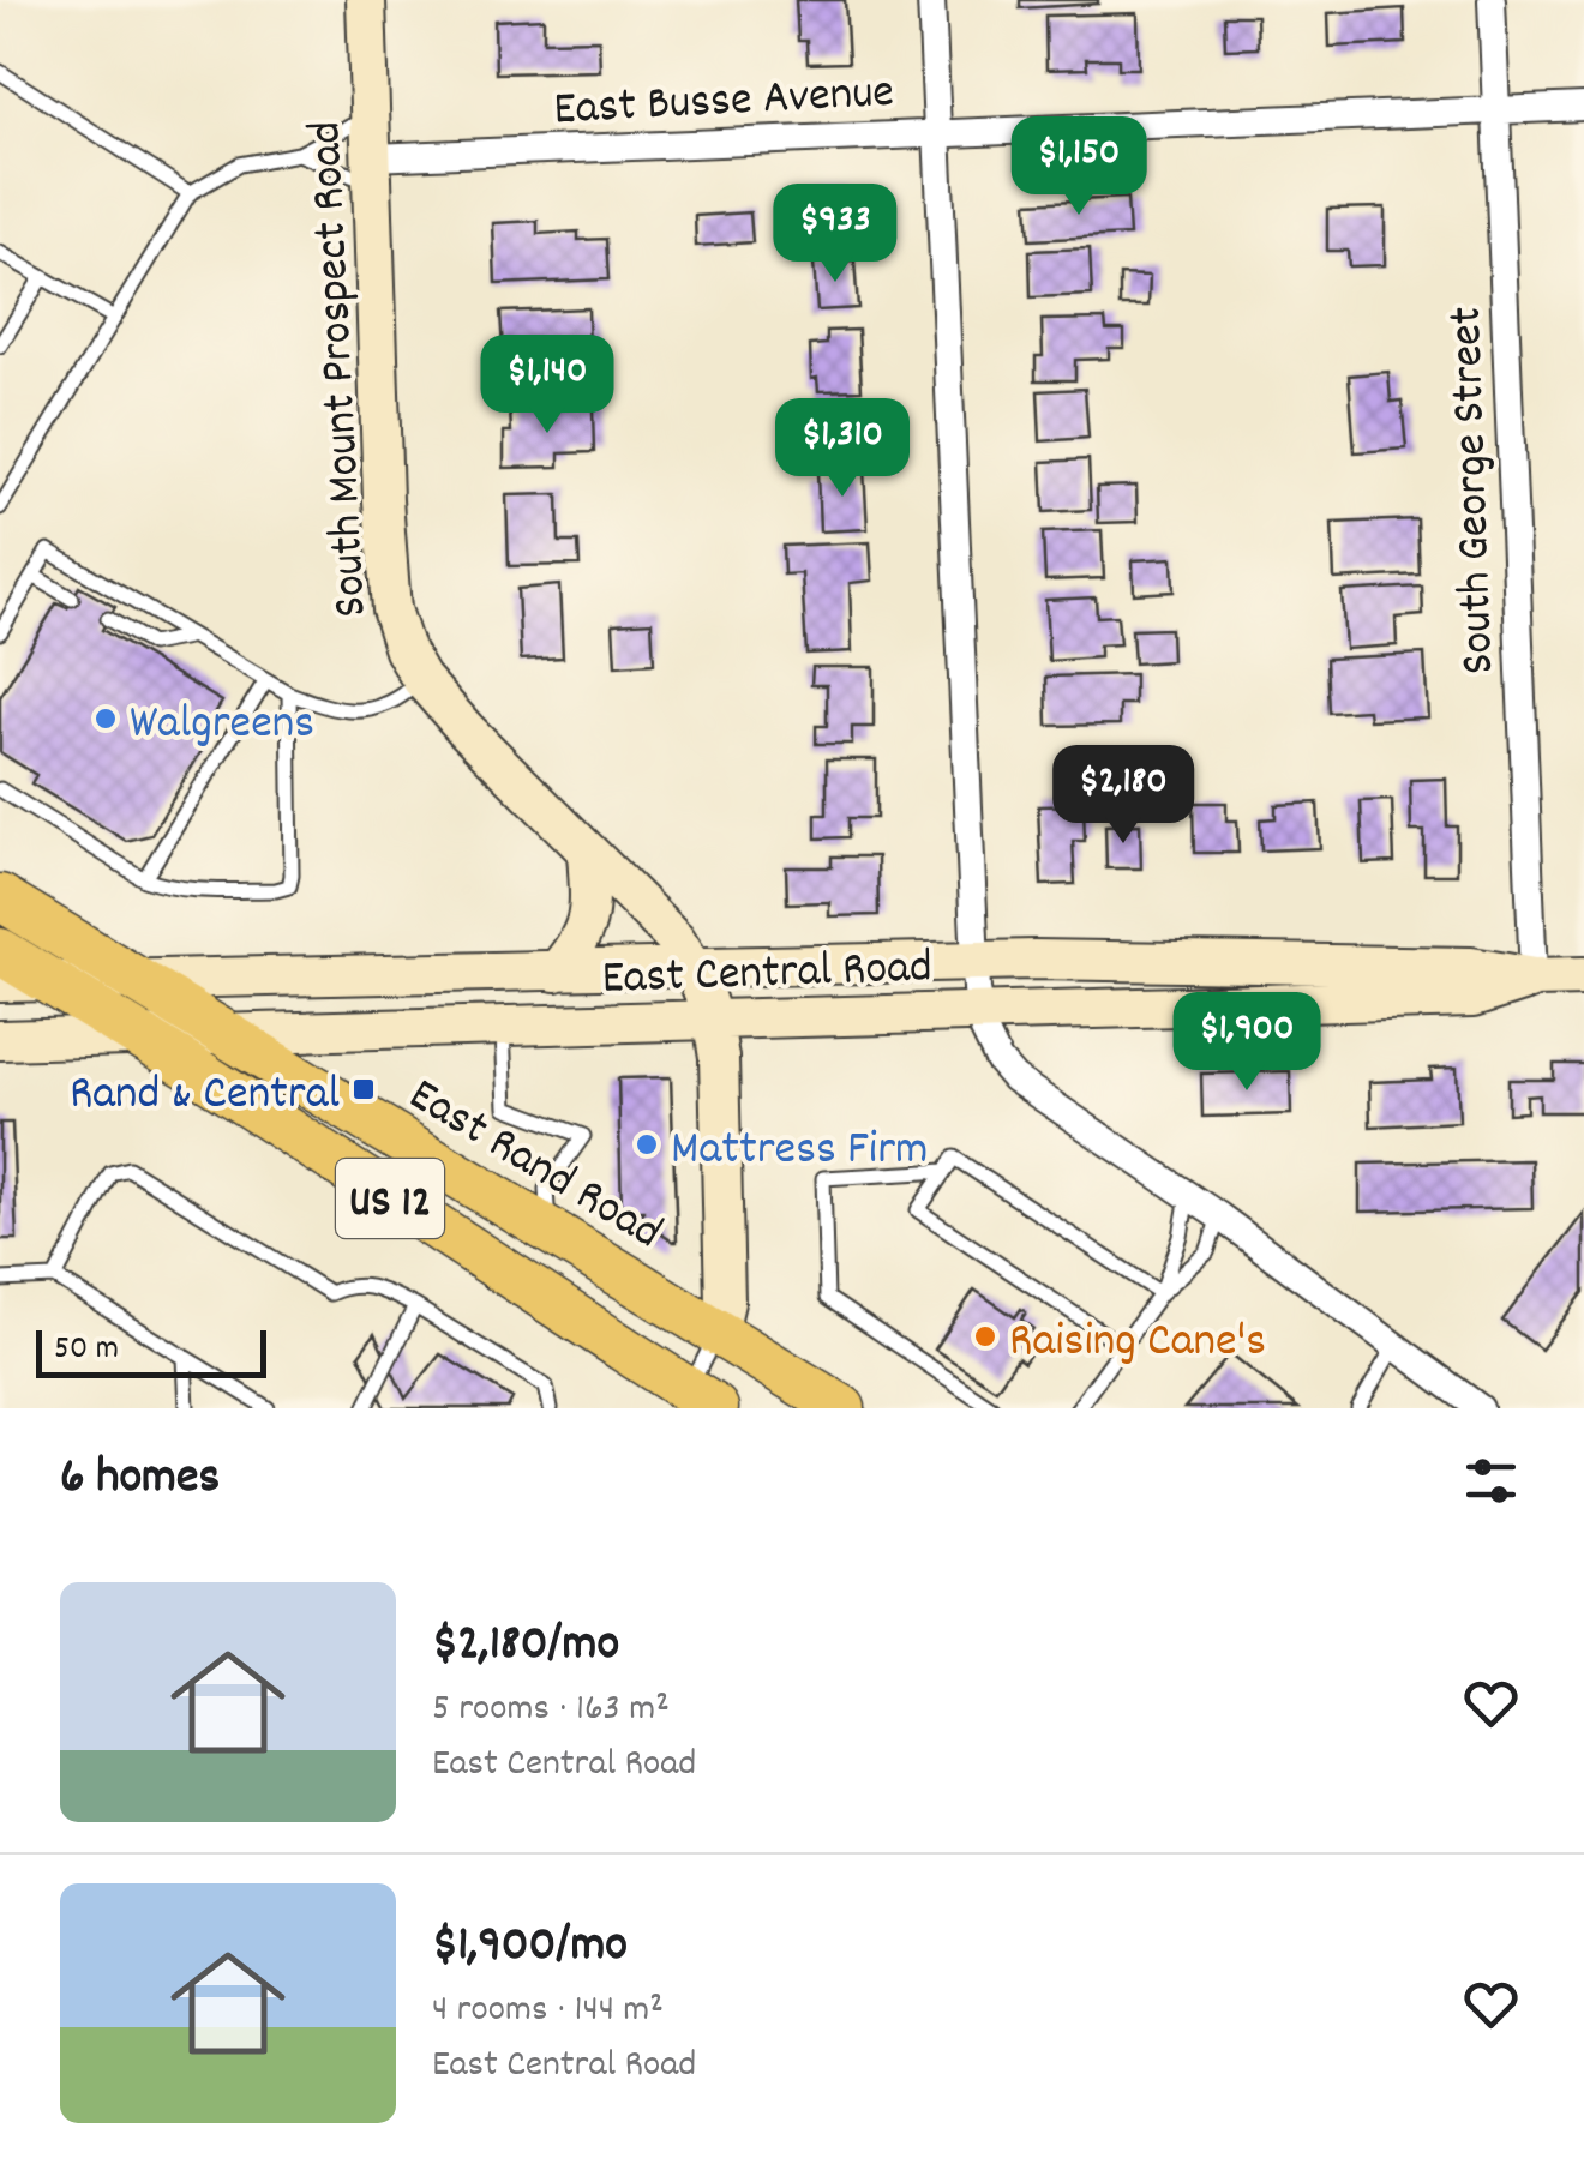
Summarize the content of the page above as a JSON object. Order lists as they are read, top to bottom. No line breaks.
{"streets":{"main road":["South Mount Prospect Road","East Central Road","East Rand Road","US 12"],"street":["East Busse Avenue","South George Street"]},"crossings":[["East Busse Avenue","South Mount Prospect Road"],["East Busse Avenue","South George Street"],["South Mount Prospect Road","East Central Road"],["South Mount Prospect Road","East Rand Road"],["South George Street","East Central Road"],["East Central Road","East Rand Road"],["East Central Road","US 12"],["East Rand Road","US 12"]],"places":{"other":["Walgreens","Mattress Firm","Raising Cane's"],"transit":["Rand & Central"]},"scale_bar":"50 m","page":{"price":["$1,150","$933","$1,140","$1,310","$2,180","$1,900"],"scale":"50 m","heading":"6 homes","list":[{"name":"$2,180/mo","note":"5 rooms · 163 m² · East Central Road"},{"name":"$1,900/mo","note":"4 rooms · 144 m² · East Central Road"}]}}
